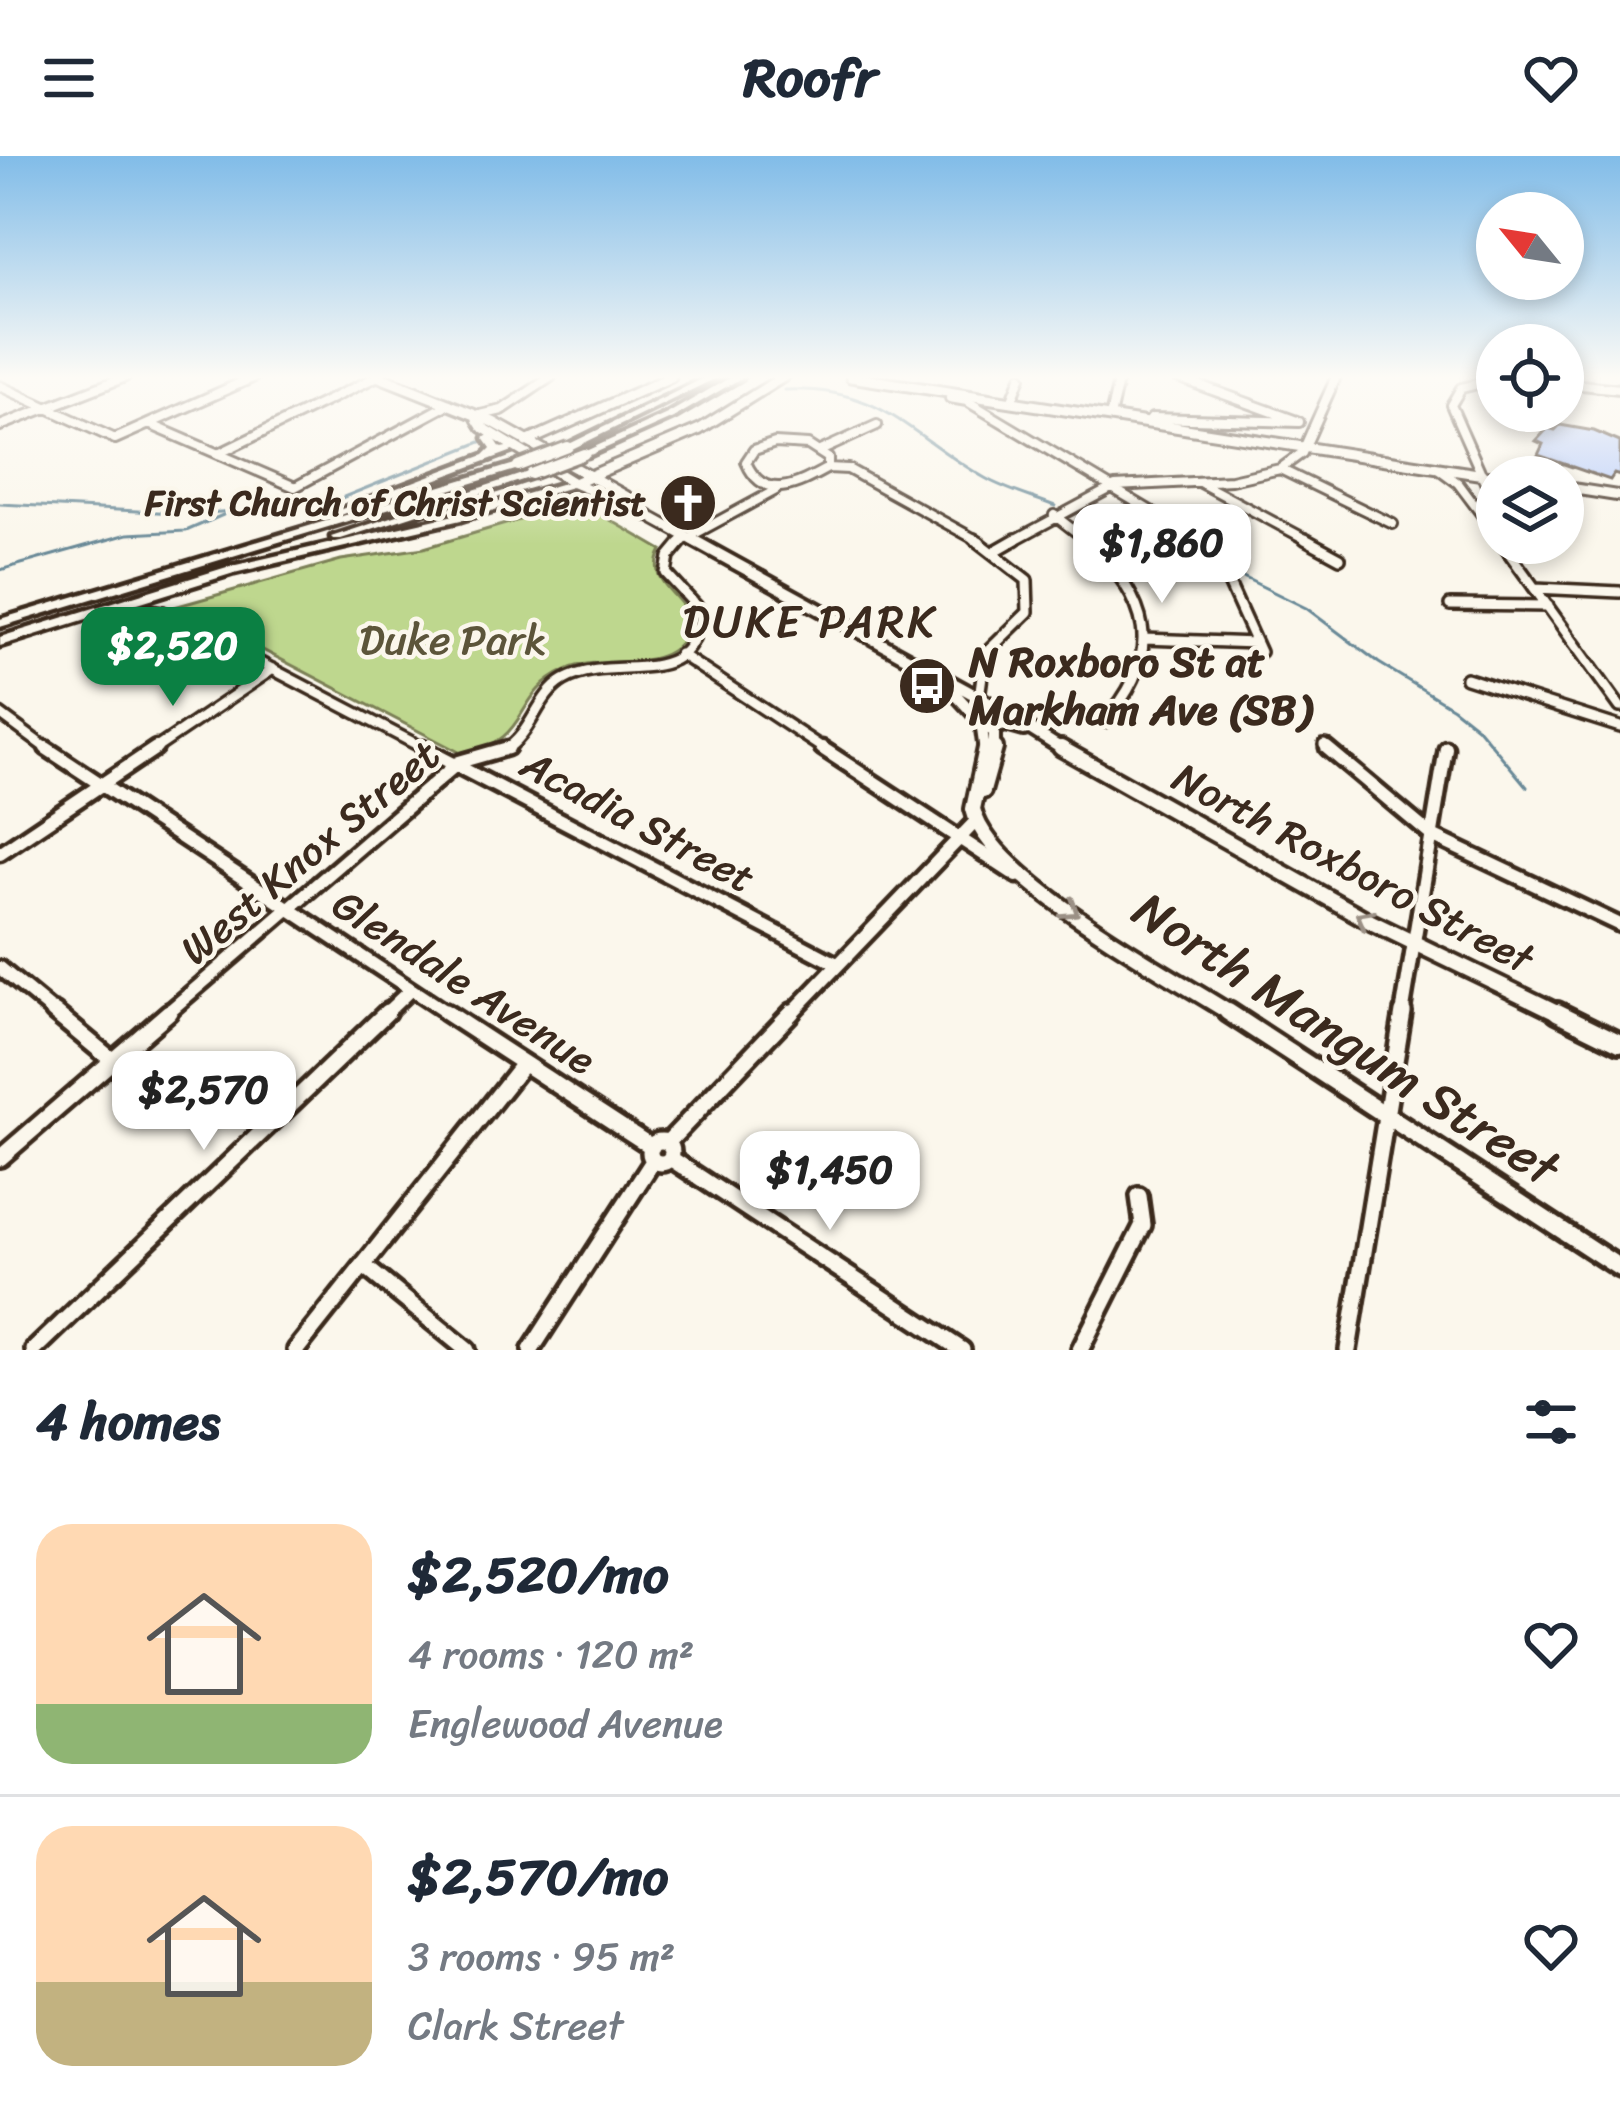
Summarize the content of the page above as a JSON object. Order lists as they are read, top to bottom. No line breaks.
{"streets":{"main road":["North Roxboro Street","North Mangum Street"],"street":["Acadia Street","West Knox Street","Glendale Avenue"]},"crossings":[["Acadia Street","West Knox Street"],["West Knox Street","Glendale Avenue"],["West Knox Street","North Mangum Street"]],"one_way":["North Roxboro Street","North Mangum Street"],"districts":["DUKE PARK"],"parks":["Duke Park"],"places":{"church":["First Church of Christ Scientist"],"bus stop":["N Roxboro St at Markham Ave (SB)"]},"north":"top left","page":{"header":"Roofr","price":["$1,860","$2,520","$2,570","$1,450"],"heading":"4 homes","list":[{"name":"$2,520/mo","note":"4 rooms · 120 m² · Englewood Avenue"},{"name":"$2,570/mo","note":"3 rooms · 95 m² · Clark Street"}]}}
